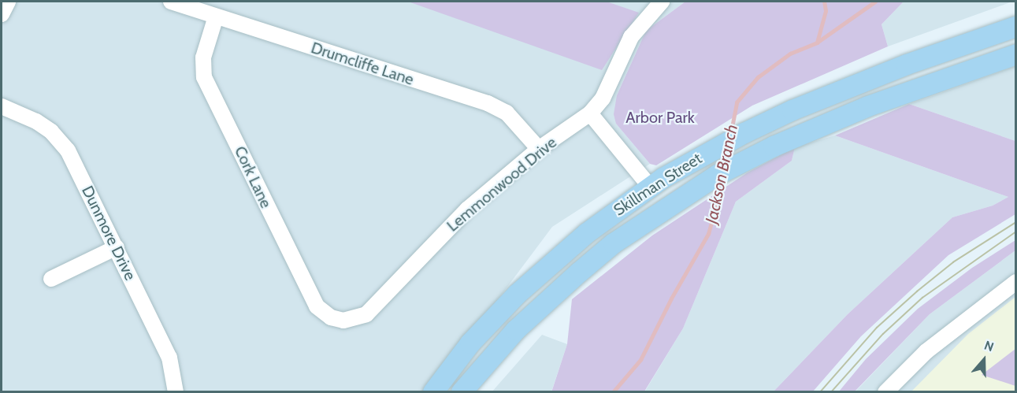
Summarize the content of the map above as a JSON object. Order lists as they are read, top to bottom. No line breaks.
{"streets":{"main road":["Skillman Street"],"street":["Drumcliffe Lane","Cork Lane","Lemmonwood Drive","Dunmore Drive"]},"crossings":[["Drumcliffe Lane","Cork Lane"],["Drumcliffe Lane","Lemmonwood Drive"],["Cork Lane","Lemmonwood Drive"]],"water":["Jackson Branch"],"parks":["Arbor Park"],"north":"top"}
